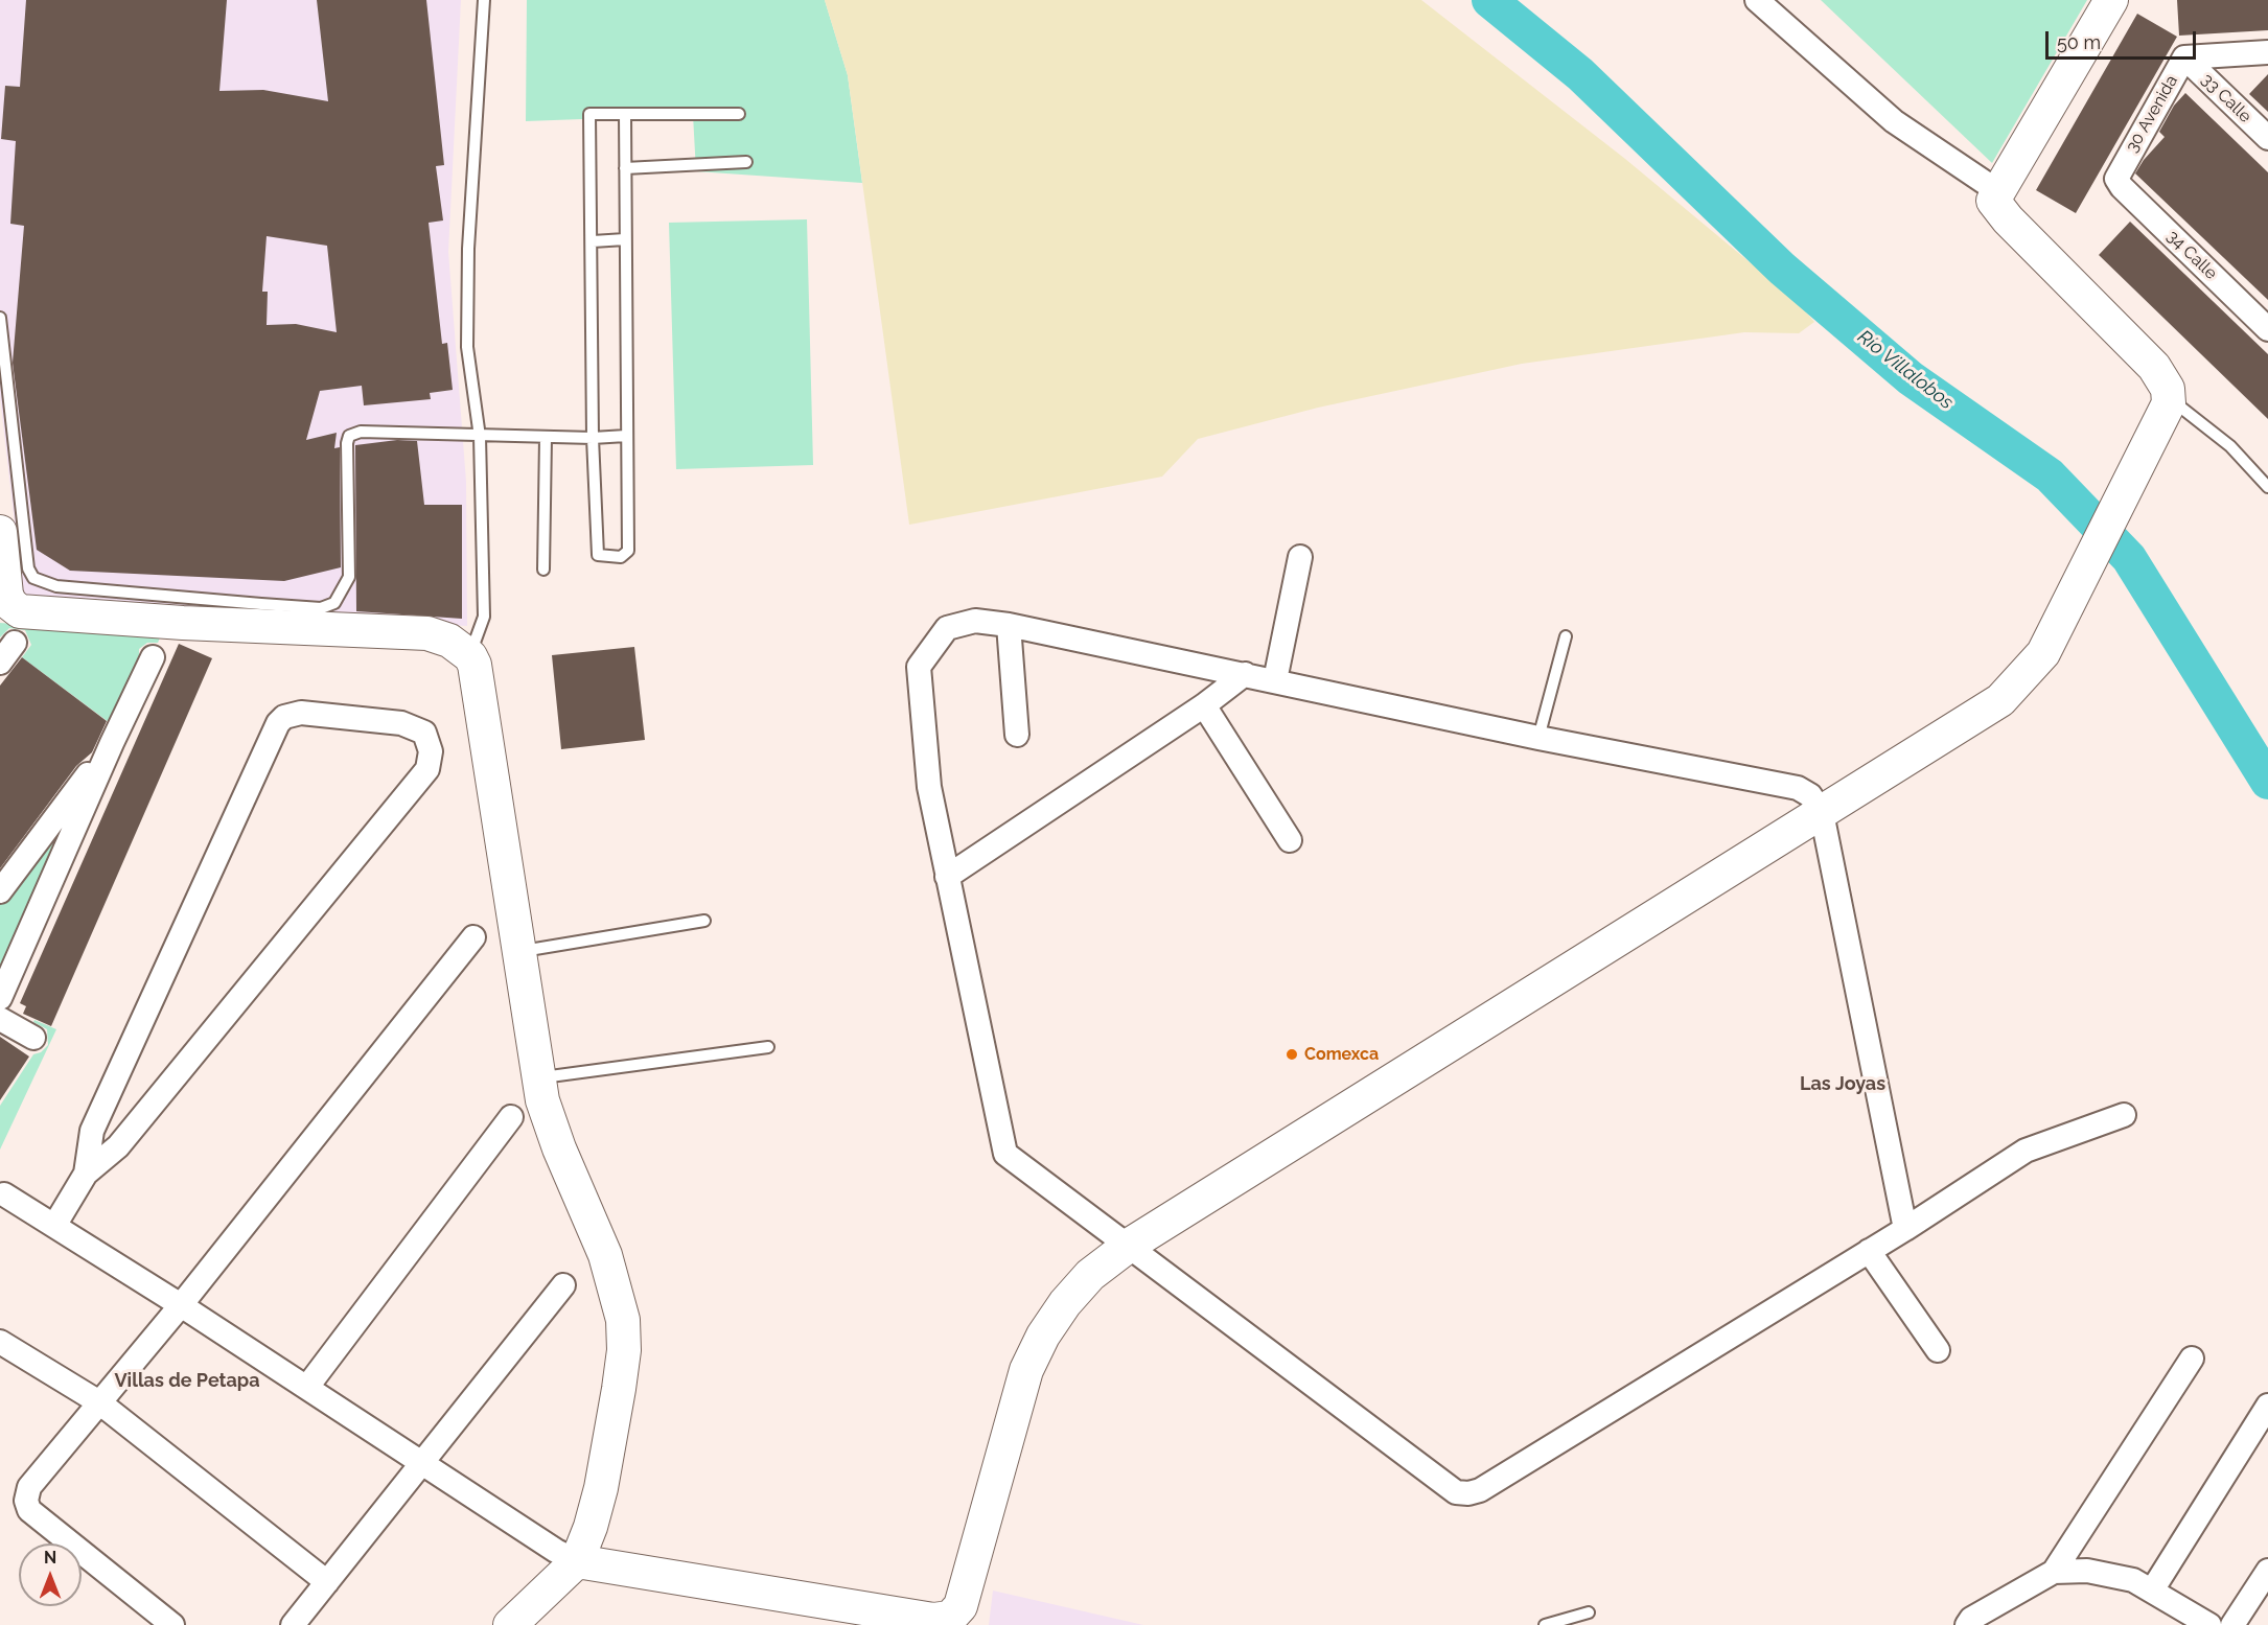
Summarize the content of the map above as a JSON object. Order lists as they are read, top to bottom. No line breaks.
{"streets":{"street":["33 Calle","30 Avenida","34 Calle"]},"crossings":[["33 Calle","30 Avenida"],["30 Avenida","34 Calle"]],"districts":["Las Joyas","Villas de Petapa"],"water":["Río Villalobos"],"places":["Comexca"],"scale_bar":"50 m","north":"top"}
